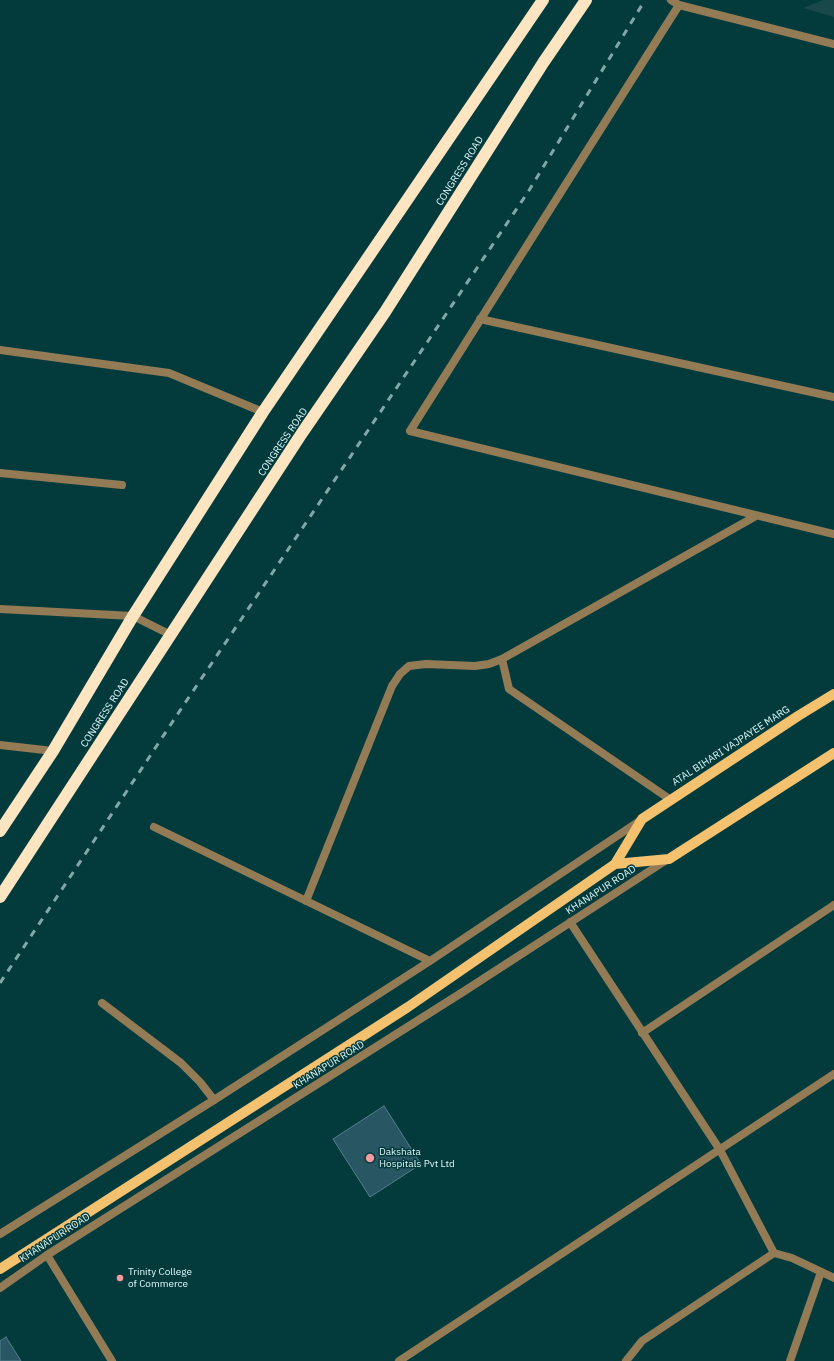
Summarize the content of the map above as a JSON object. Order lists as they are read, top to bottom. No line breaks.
{"streets":{"highway":["CONGRESS ROAD"],"main road":["ATAL BIHARI VAJPAYEE MARG"],"street":["KHANAPUR ROAD"]},"places":["Dakshata Hospitals Pvt Ltd","Trinity College of Commerce"]}
